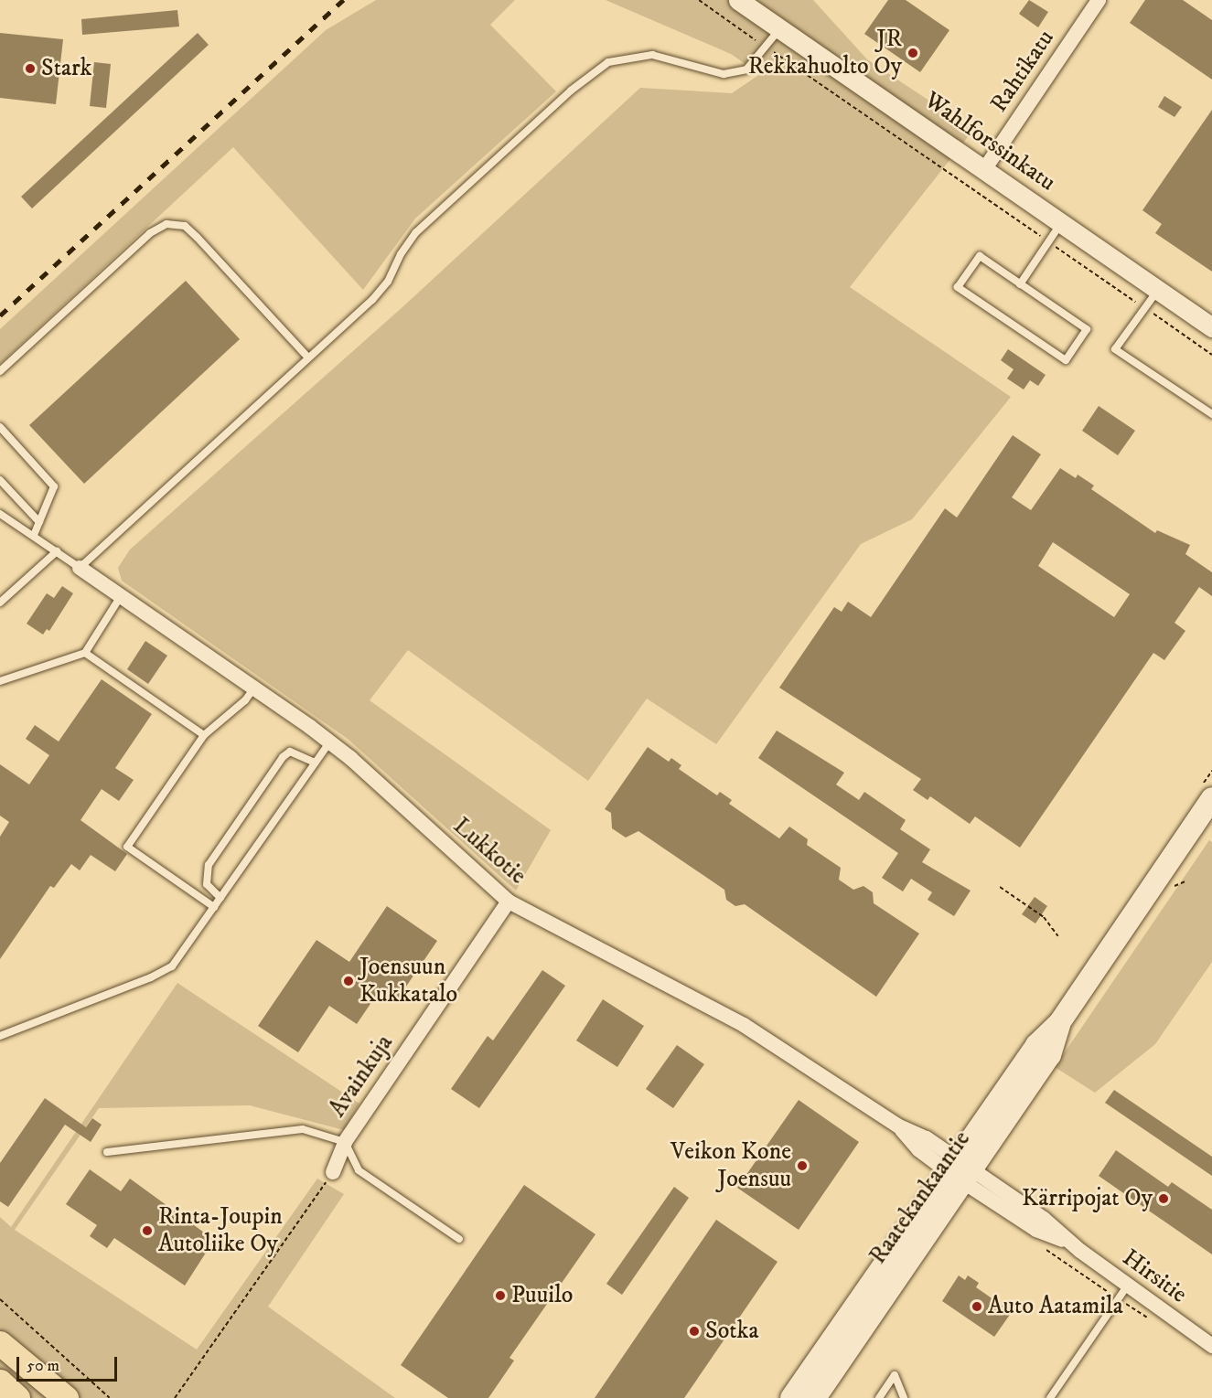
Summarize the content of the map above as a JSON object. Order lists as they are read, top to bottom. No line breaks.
{"streets":{"main road":["Raatekankaantie"],"street":["Rahtikatu","Wahlforssinkatu","Lukkotie","Avainkuja","Hirsitie"]},"crossings":[["Rahtikatu","Wahlforssinkatu"],["Lukkotie","Avainkuja"],["Lukkotie","Raatekankaantie"],["Lukkotie","Hirsitie"],["Raatekankaantie","Hirsitie"]],"places":["JR Rekkahuolto Oy","Stark","Joensuun Kukkatalo","Veikon Kone Joensuu","Kärripojat Oy","Rinta-Joupin Autoliike Oy","Puuilo","Auto Aatamila","Sotka"],"scale_bar":"50 m"}
